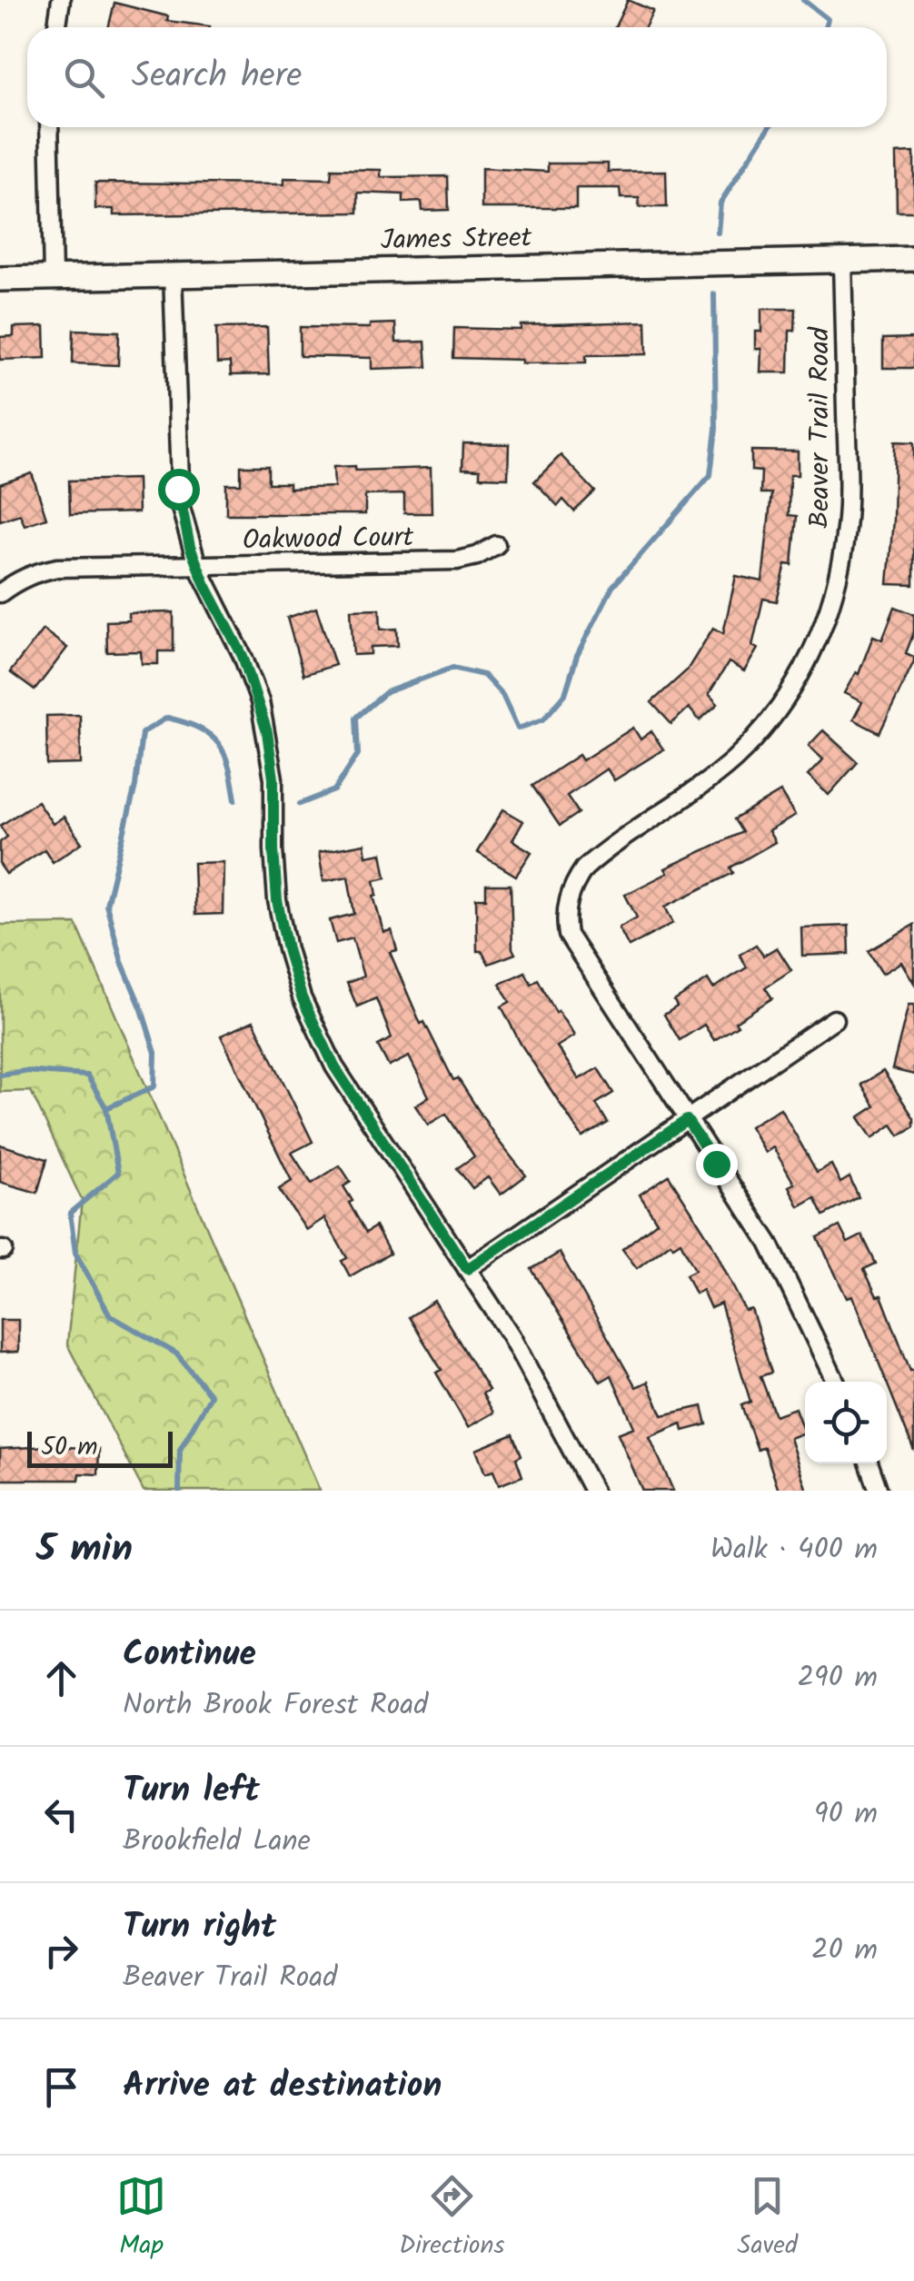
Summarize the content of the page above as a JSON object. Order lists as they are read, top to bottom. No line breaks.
{"streets":{"street":["James Street","Beaver Trail Road","Oakwood Court"]},"crossings":[["James Street","Beaver Trail Road"]],"scale_bar":"50 m","page":{"search":"Search here","scale":"50 m","heading":["5 min","Walk · 400 m"],"list":[["Continue","North Brook Forest Road","290 m"],["Turn left","Brookfield Lane","90 m"],["Turn right","Beaver Trail Road","20 m"],"Arrive at destination"],"nav":["Map","Directions","Saved"]}}
